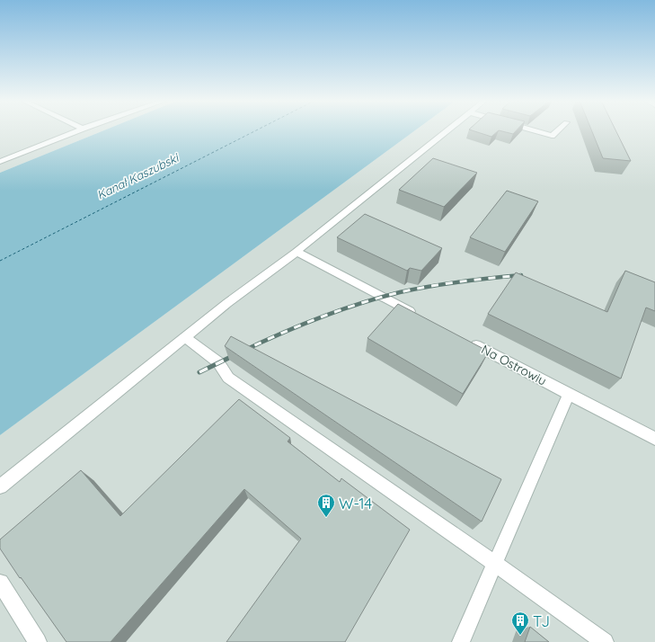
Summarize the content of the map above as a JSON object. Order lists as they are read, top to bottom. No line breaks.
{"streets":{"lane":["Na Ostrowiu"]},"water":["Kanał Kaszubski"],"places":{"building":["W-14","TJ"]}}
